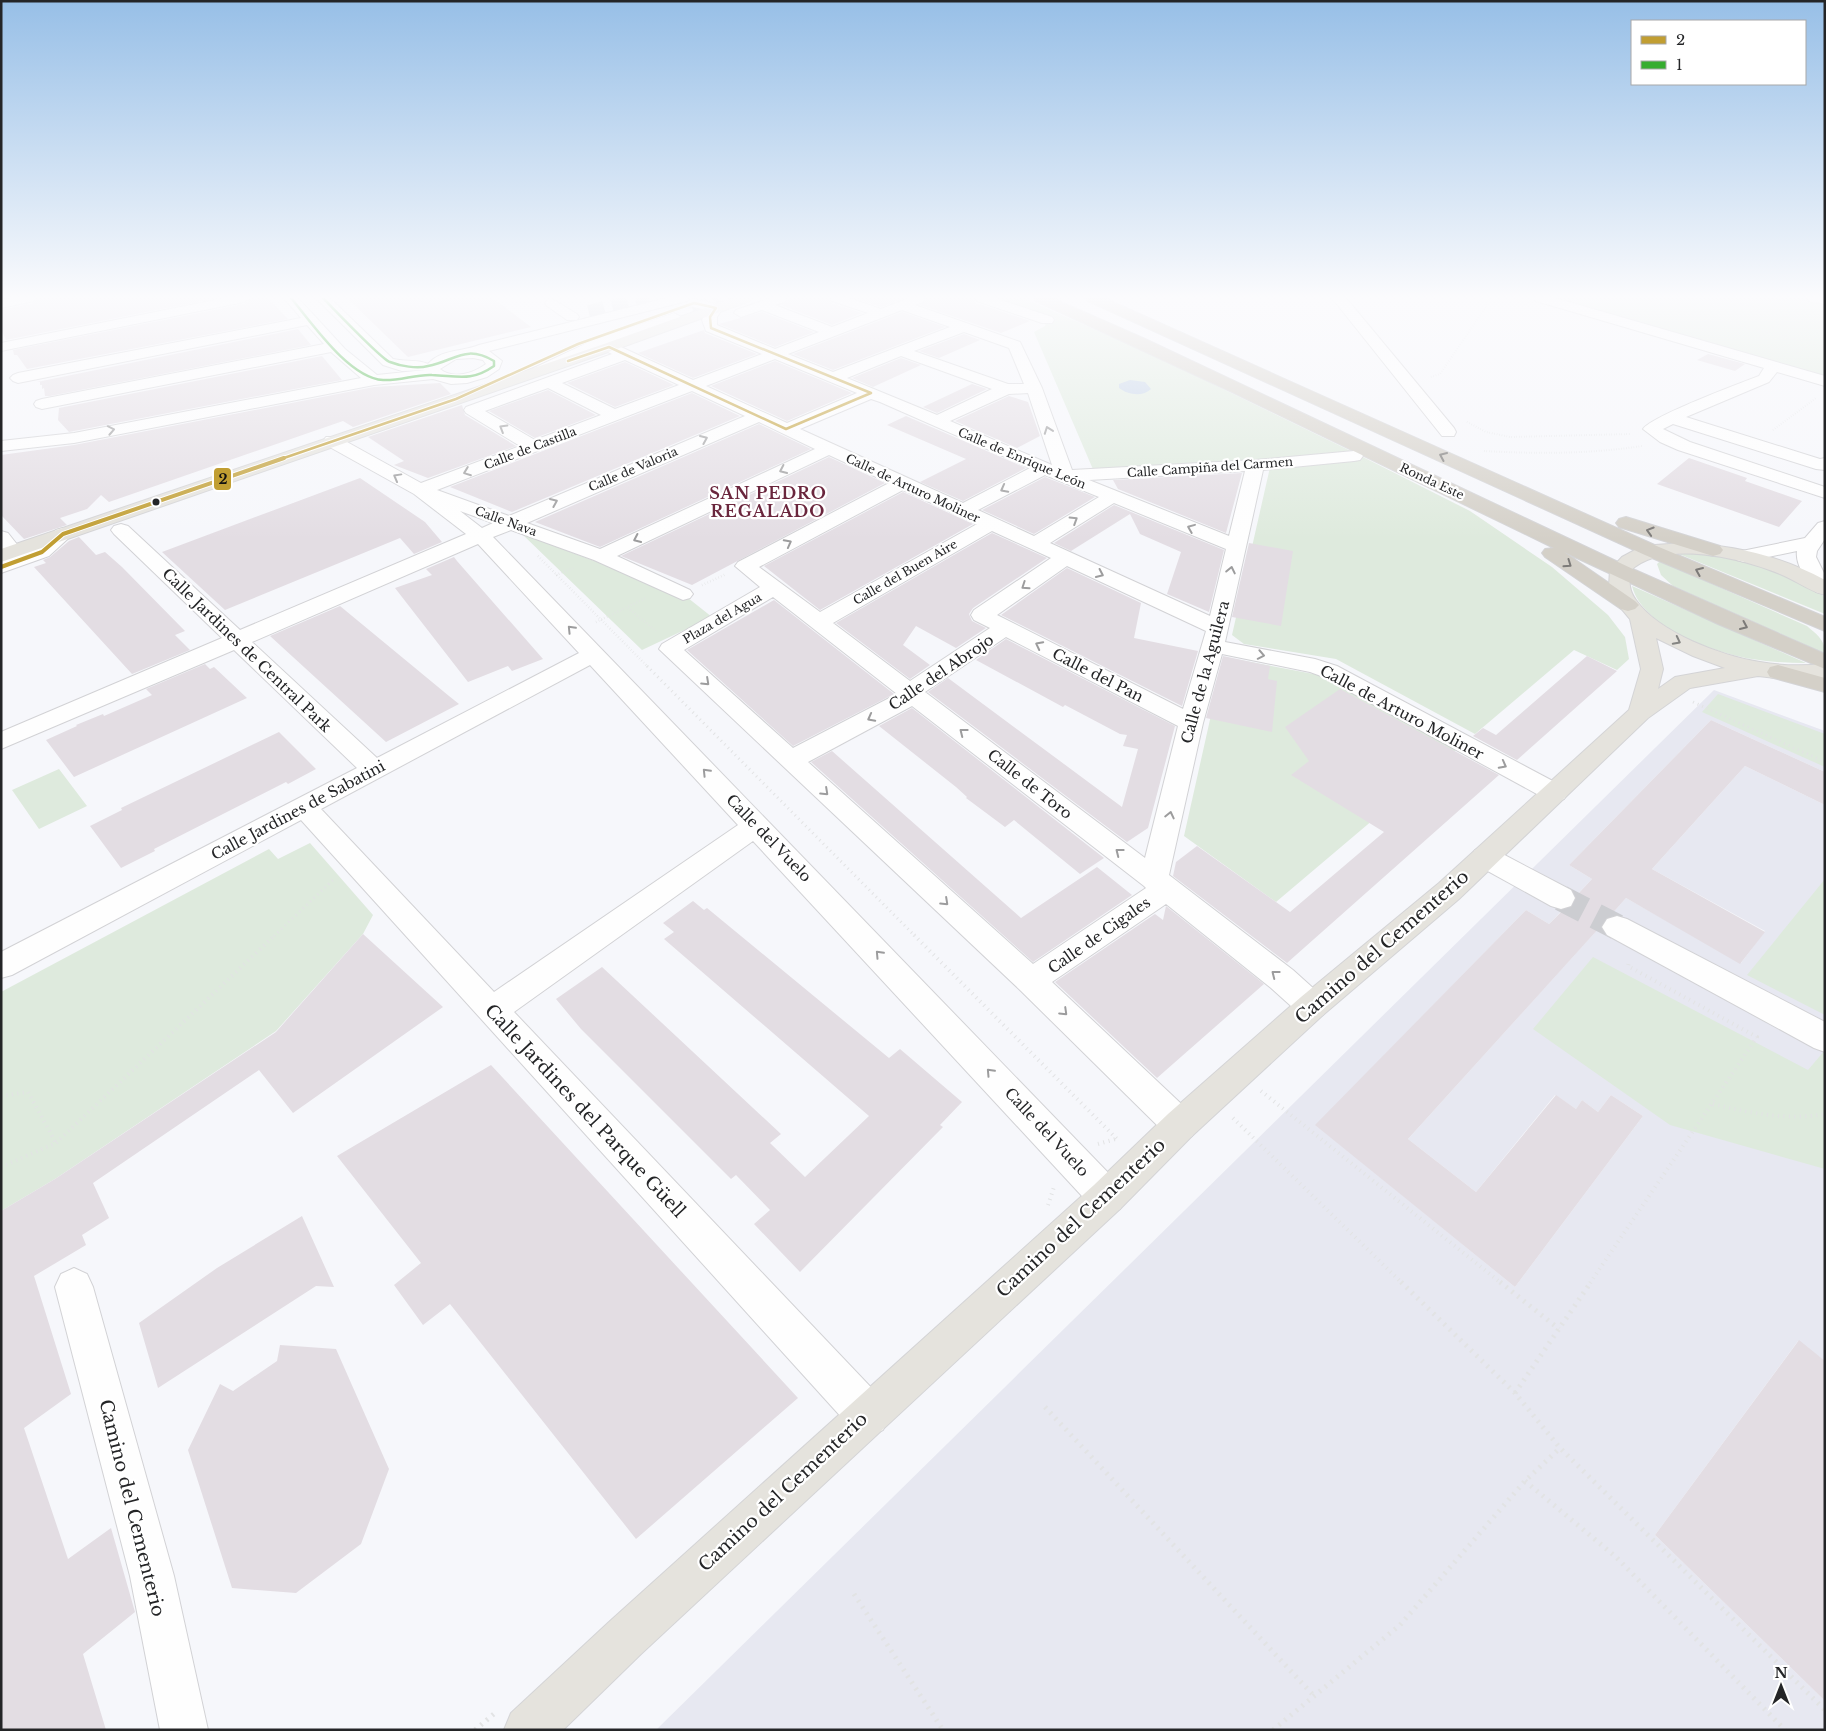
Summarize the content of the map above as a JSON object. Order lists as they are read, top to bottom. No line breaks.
{"streets":{"highway":["Ronda Este"],"main road":["Camino del Cementerio"],"street":["Calle de Castilla","Calle de Enrique León","Calle Campiña del Carmen","Calle de Valoria","Calle de Arturo Moliner","Calle Nava","Calle del Buen Aire","Plaza del Agua","Calle Jardines de Central Park","Calle del Abrojo","Calle de la Aguilera","Calle del Pan","Calle de Toro","Calle Jardines de Sabatini","Calle del Vuelo","Calle de Cigales","Calle Jardines del Parque Güell"]},"crossings":[["Calle de Castilla","Calle de Arturo Moliner"],["Calle de Castilla","Calle Nava"],["Calle de Castilla","Calle del Vuelo"],["Calle de Enrique León","Calle Campiña del Carmen"],["Calle de Enrique León","Calle de la Aguilera"],["Calle Campiña del Carmen","Calle de la Aguilera"],["Calle de Valoria","Calle de Arturo Moliner"],["Calle de Valoria","Calle Nava"],["Calle de Valoria","Calle Jardines de Central Park"],["Calle de Valoria","Calle del Vuelo"],["Calle de Arturo Moliner","Calle del Buen Aire"],["Calle de Arturo Moliner","Calle del Abrojo"],["Calle de Arturo Moliner","Calle de la Aguilera"],["Calle de Arturo Moliner","Camino del Cementerio"],["Calle Nava","Calle del Vuelo"],["Calle del Buen Aire","Calle de Toro"],["Plaza del Agua","Calle de Toro"],["Calle Jardines de Central Park","Calle Jardines de Sabatini"],["Calle del Abrojo","Calle del Pan"],["Calle del Abrojo","Calle de Toro"],["Calle de la Aguilera","Calle del Pan"],["Calle de la Aguilera","Calle de Toro"],["Calle de la Aguilera","Calle de Cigales"],["Calle de Toro","Calle de Cigales"],["Calle de Toro","Camino del Cementerio"],["Calle Jardines de Sabatini","Calle del Vuelo"],["Calle Jardines de Sabatini","Calle Jardines del Parque Güell"],["Calle del Vuelo","Camino del Cementerio"],["Camino del Cementerio","Calle Jardines del Parque Güell"]],"one_way":["Calle de Arturo Moliner","Calle de la Aguilera","Calle del Pan"],"districts":["SAN PEDRO REGALADO"],"lines":["transit line 2","transit line 1"],"legend":["2","1"],"north":"top"}
